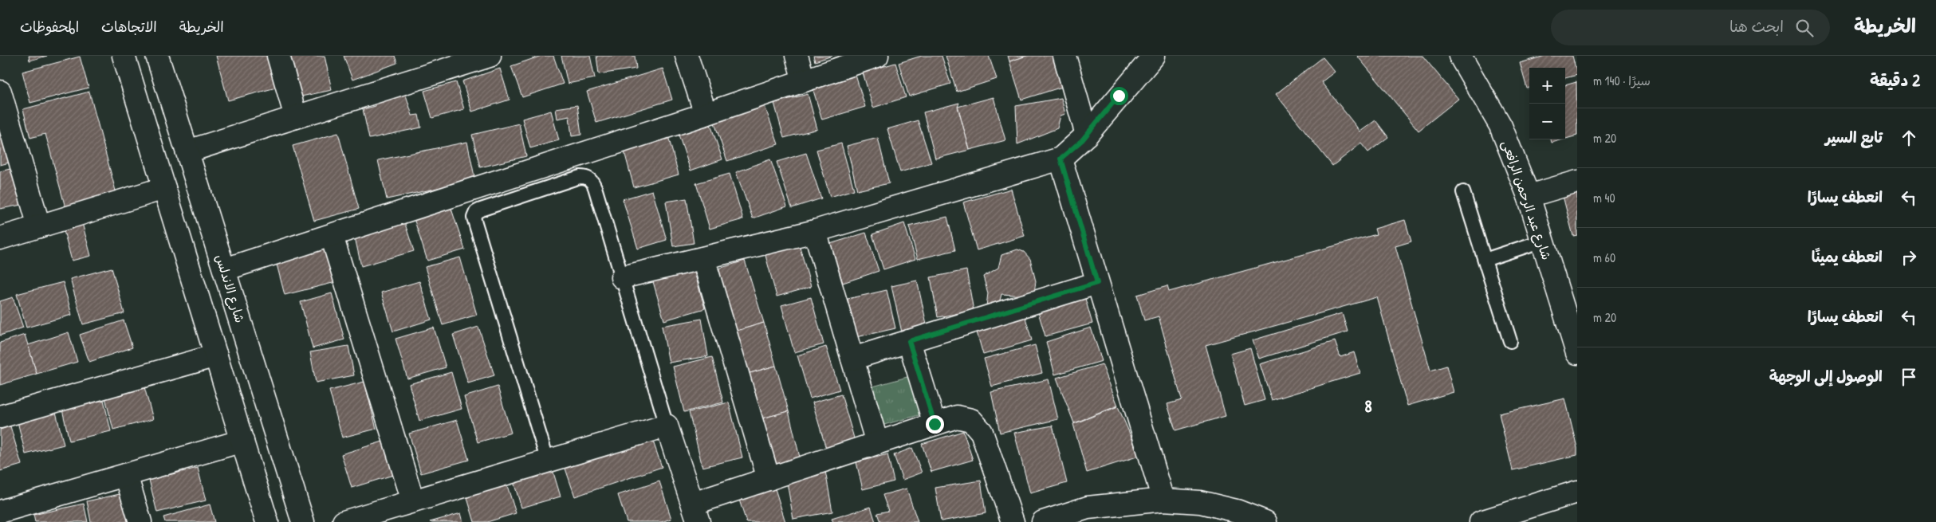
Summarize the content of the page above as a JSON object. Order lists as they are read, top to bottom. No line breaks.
{"streets":{"street":["شارع عبد الرحمن الرافعى","شارع الاندلس"]},"districts":["8"],"page":{"header":"الخريطة","search":"ابحث هنا","nav":["الخريطة","الاتجاهات","المحفوظات"],"heading":["2 دقيقة","سيرًا · 140 m"],"map_buttons":["+","−"],"list":[["تابع السير","20 m"],["انعطف يسارًا","40 m"],["انعطف يمينًا","60 m"],["انعطف يسارًا","20 m"],"الوصول إلى الوجهة"]}}
